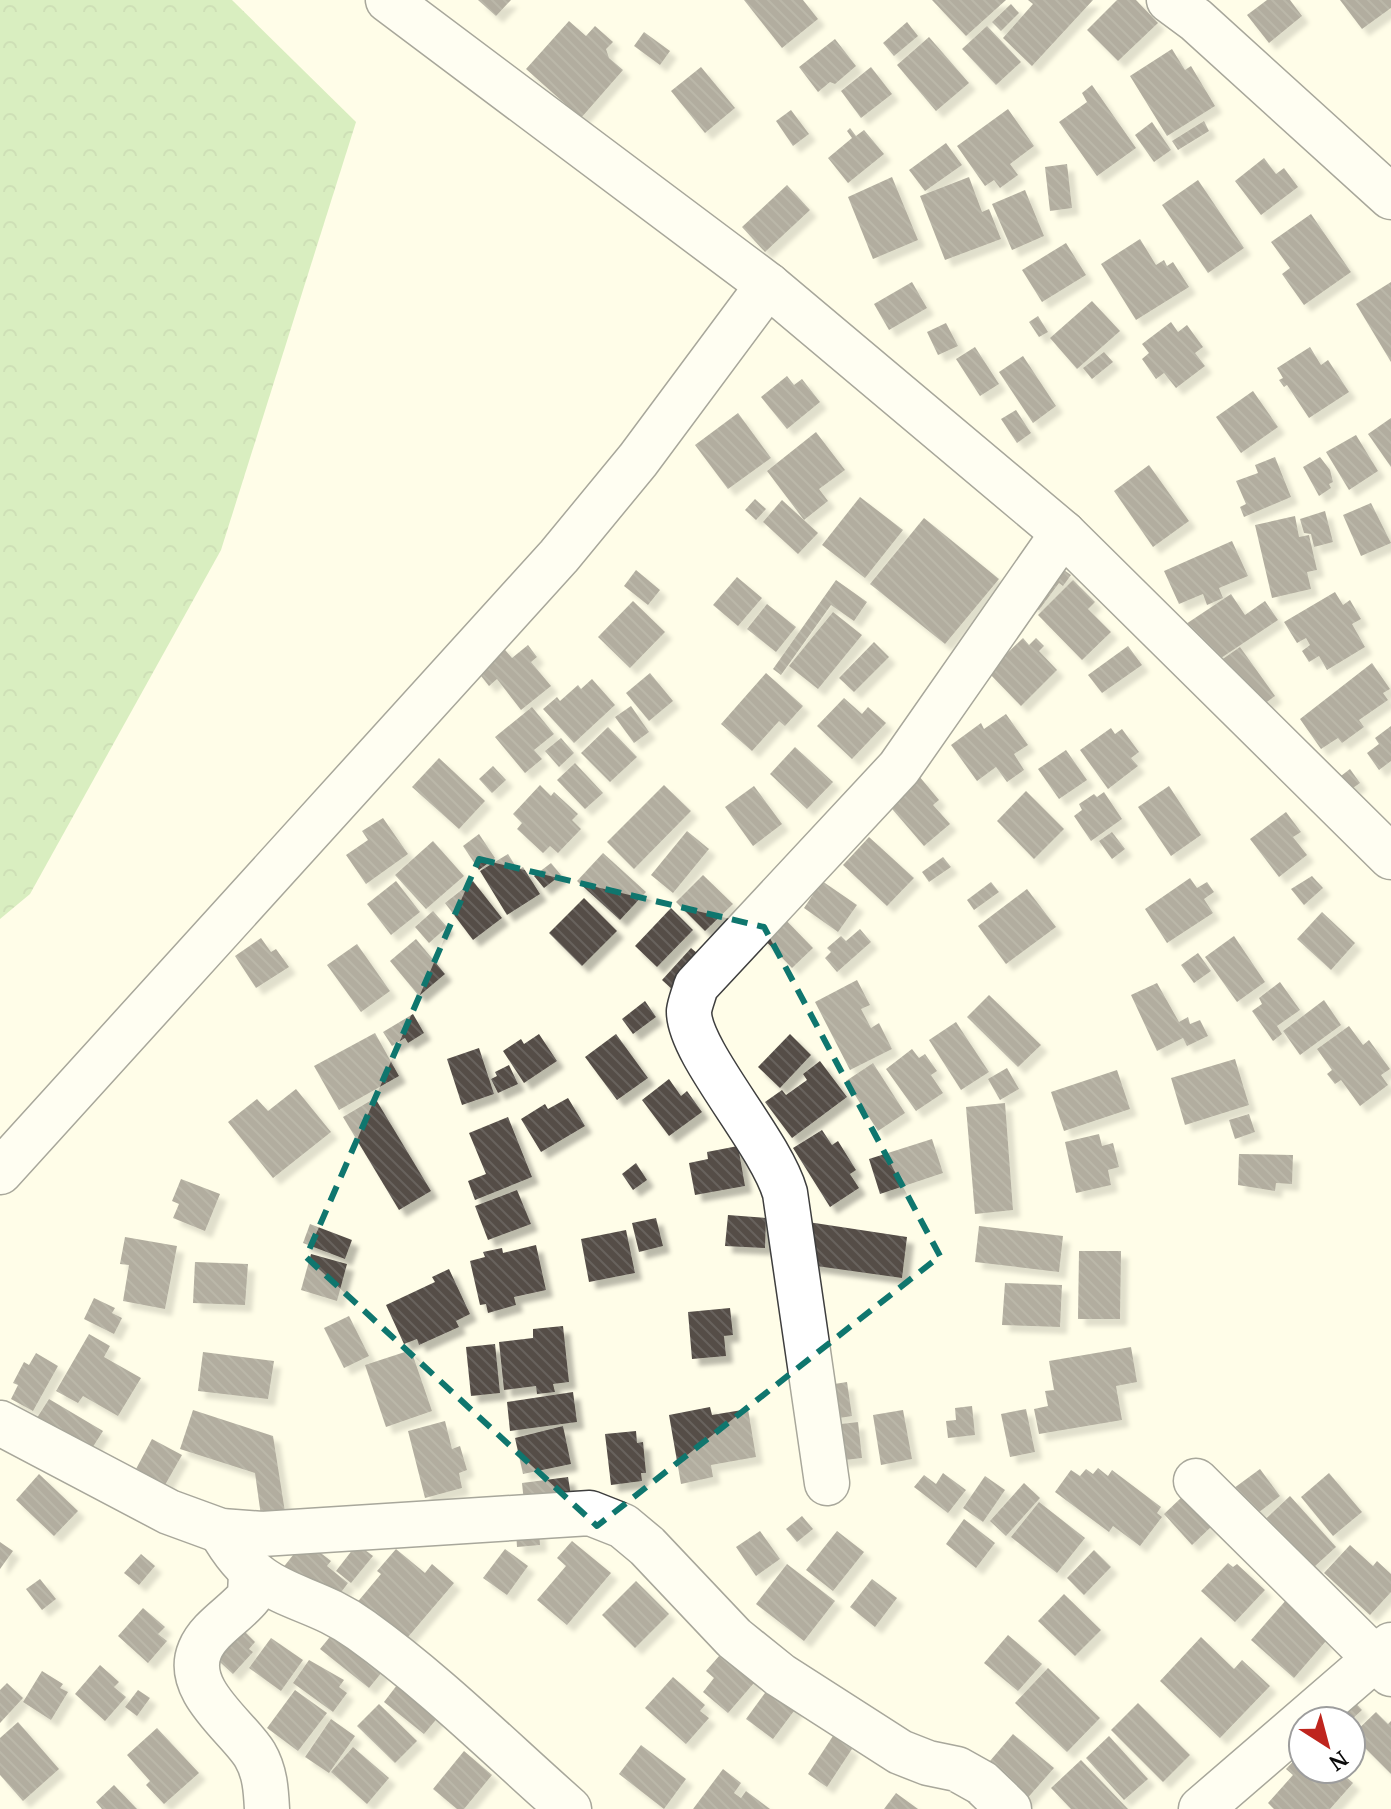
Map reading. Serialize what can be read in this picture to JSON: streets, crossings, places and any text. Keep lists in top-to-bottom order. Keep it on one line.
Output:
{"north":"bottom right"}
